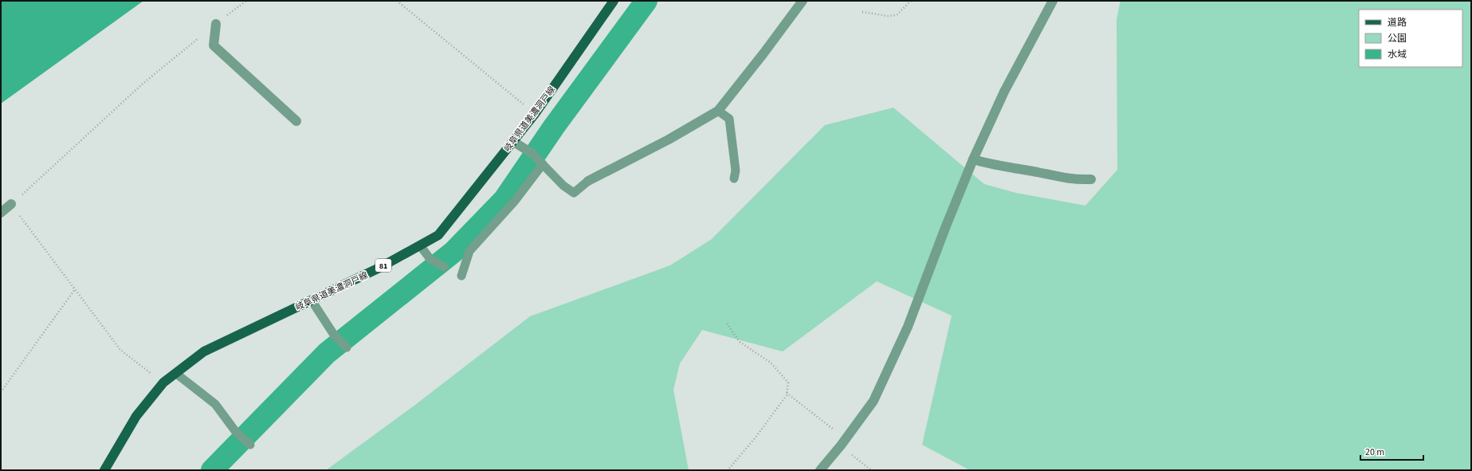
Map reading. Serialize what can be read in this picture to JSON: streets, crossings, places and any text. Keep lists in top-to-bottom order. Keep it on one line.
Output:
{"streets":{"main road":["岐阜県道美濃洞戸線","81"]},"legend":["道路","公園","水域"],"scale_bar":"20 m"}
